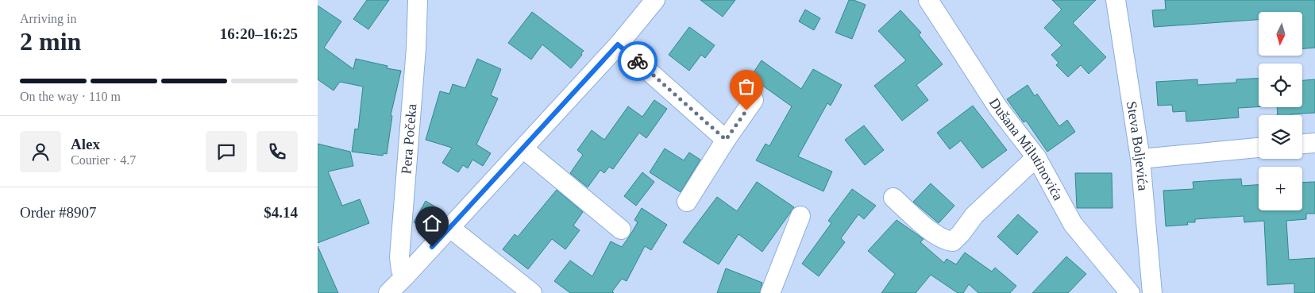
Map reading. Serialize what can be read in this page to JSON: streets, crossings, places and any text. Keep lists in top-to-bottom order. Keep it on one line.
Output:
{"streets":{"street":["Pera Počeka","Steva Boljevića","Dušana Milutinovića"]},"north":"bottom","page":{"heading":["2 min","Arriving in","16:20–16:25"],"panel":["Alex","Courier · 4.7","Order #8907","$4.14"],"map_buttons":"+","bar":"On the way · 110 m"}}
